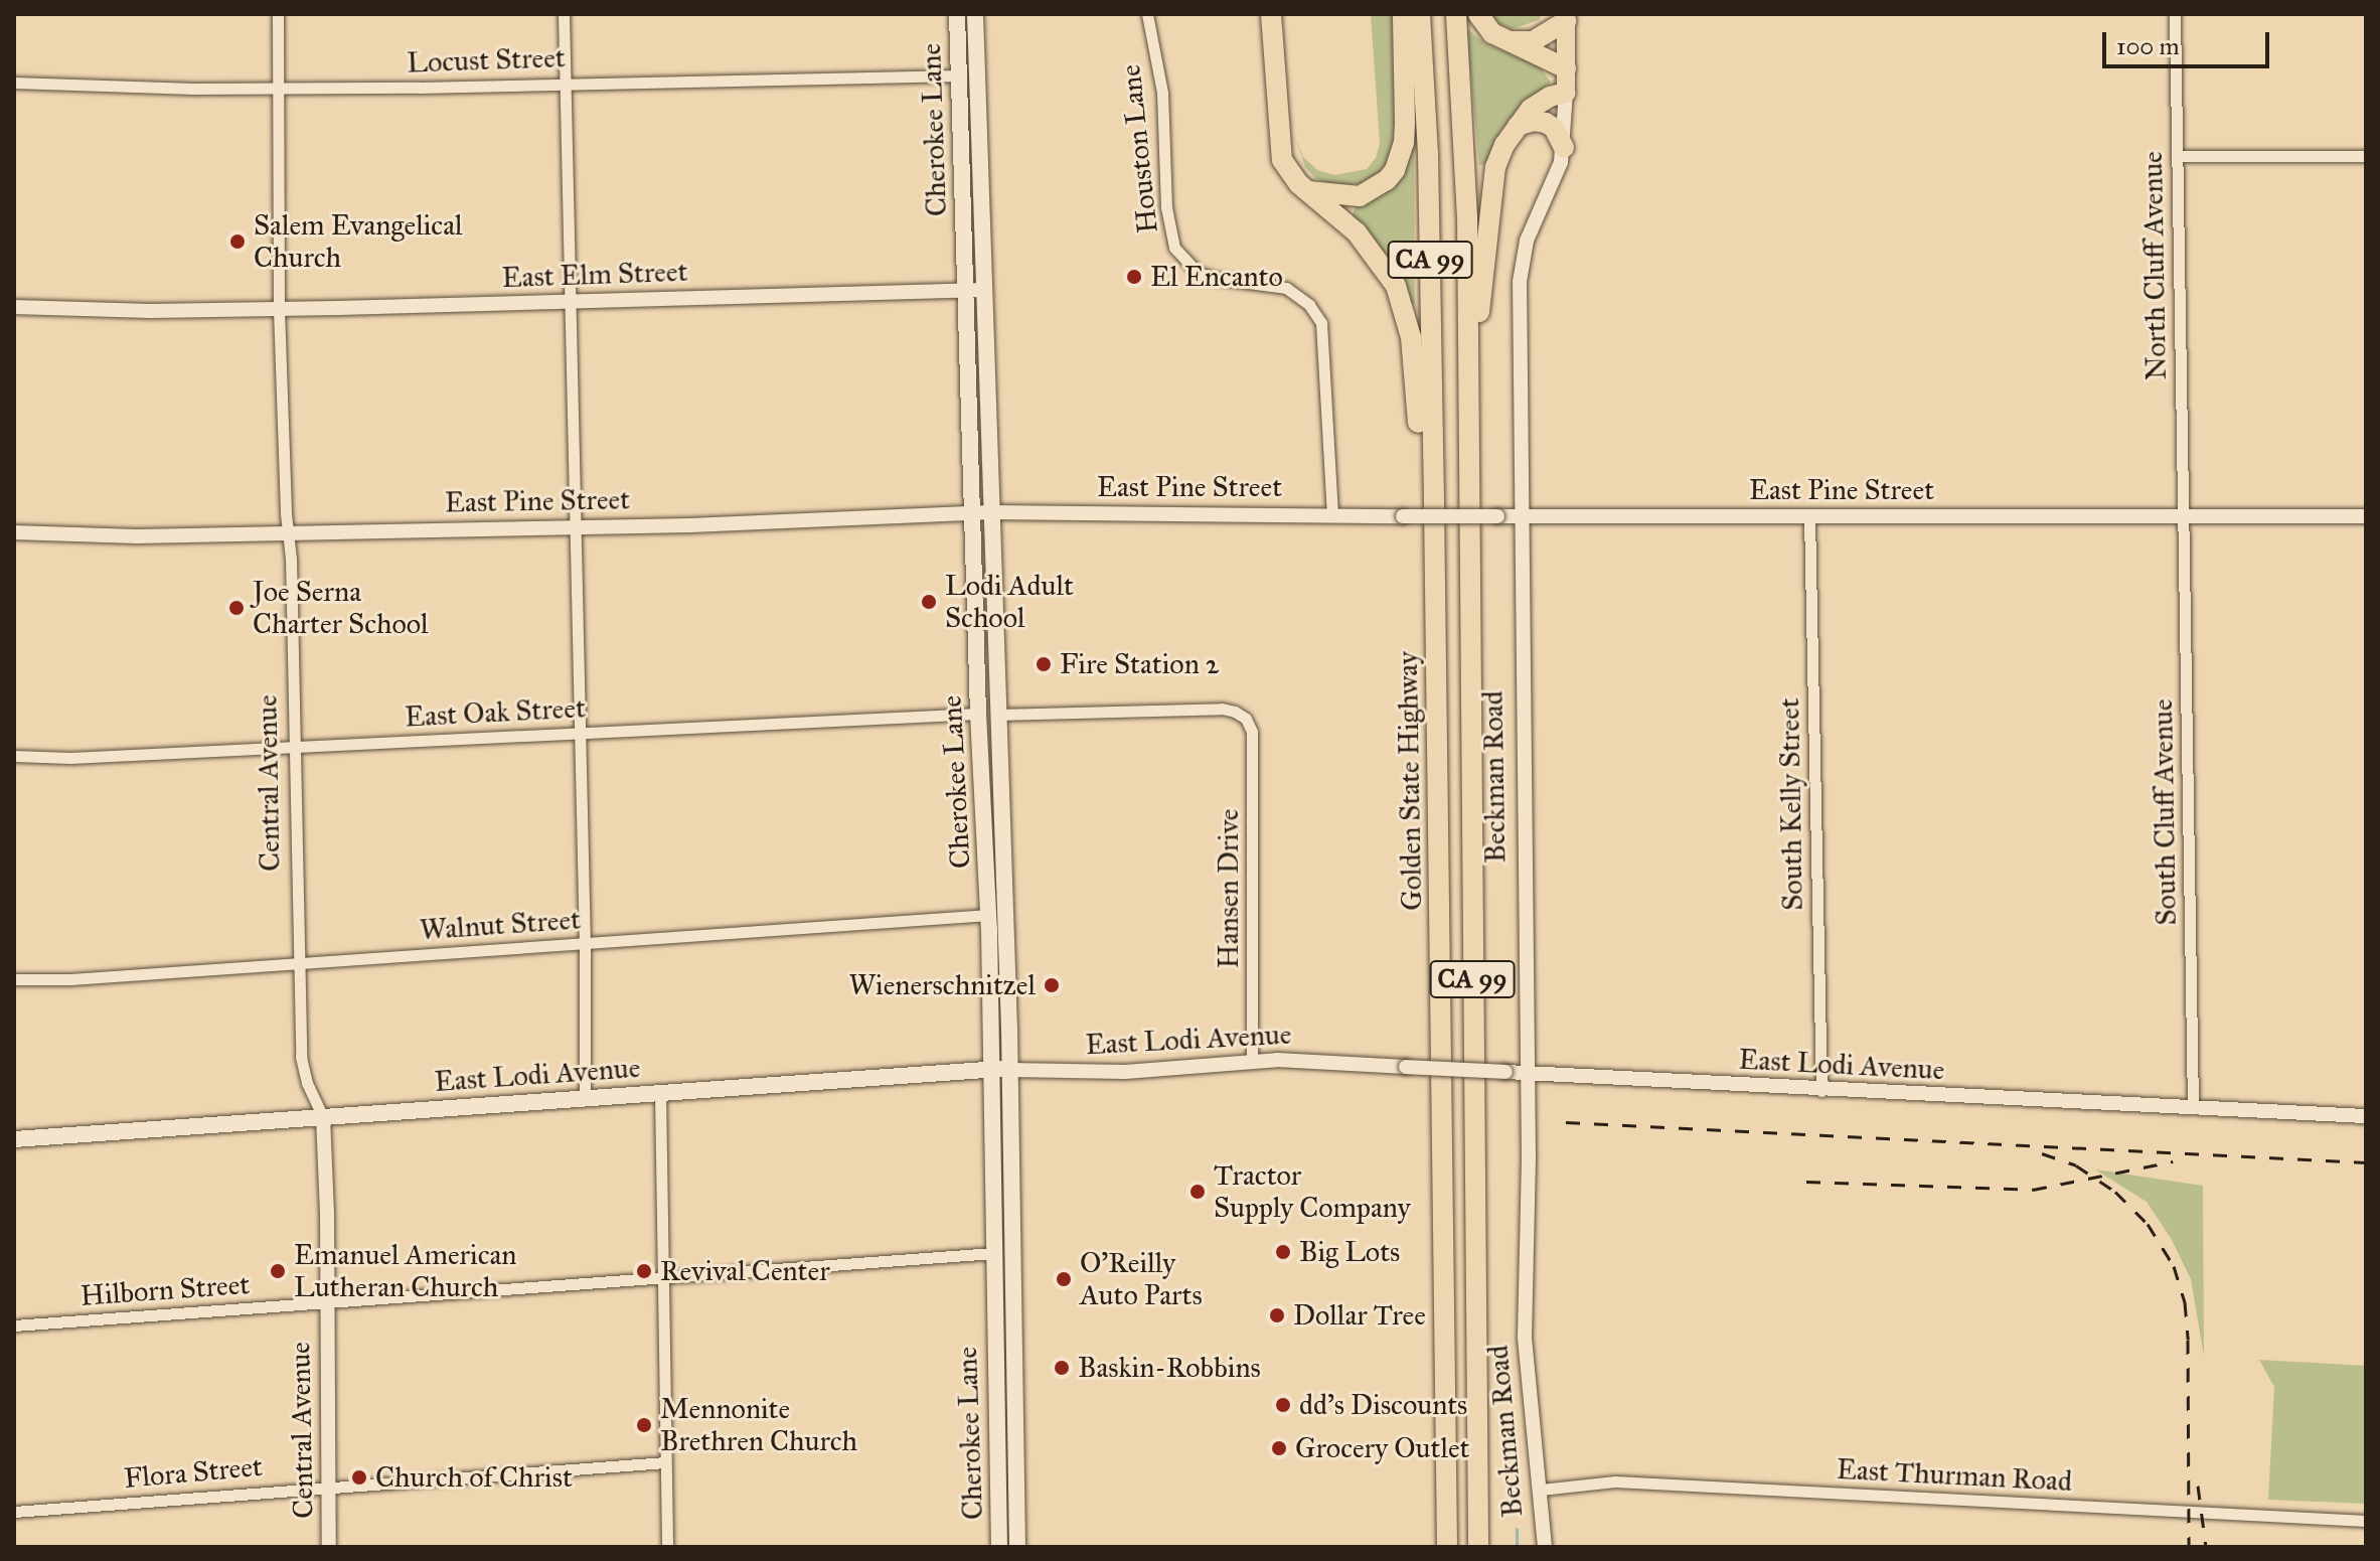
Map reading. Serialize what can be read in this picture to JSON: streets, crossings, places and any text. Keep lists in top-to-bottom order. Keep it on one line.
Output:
{"streets":{"highway":["CA 99","Golden State Highway"],"main road":["Cherokee Lane","Beckman Road","East Lodi Avenue"],"street":["Locust Street","Houston Lane","North Cluff Avenue","East Elm Street","East Pine Street","East Oak Street","Central Avenue","South Kelly Street","South Cluff Avenue","Hansen Drive","Walnut Street","Hilborn Street","Flora Street","East Thurman Road"]},"crossings":[["Locust Street","Cherokee Lane"],["Locust Street","Central Avenue"],["Cherokee Lane","East Elm Street"],["Cherokee Lane","East Pine Street"],["Cherokee Lane","East Oak Street"],["Cherokee Lane","Hansen Drive"],["Cherokee Lane","Walnut Street"],["Cherokee Lane","East Lodi Avenue"],["Cherokee Lane","Hilborn Street"],["Houston Lane","East Pine Street"],["North Cluff Avenue","East Pine Street"],["North Cluff Avenue","South Cluff Avenue"],["East Elm Street","Central Avenue"],["East Pine Street","Beckman Road"],["East Pine Street","Central Avenue"],["East Pine Street","South Kelly Street"],["East Pine Street","South Cluff Avenue"],["East Oak Street","Central Avenue"],["Beckman Road","East Lodi Avenue"],["Beckman Road","East Thurman Road"],["Central Avenue","Walnut Street"],["Central Avenue","East Lodi Avenue"],["Central Avenue","Hilborn Street"],["Central Avenue","Flora Street"],["South Kelly Street","East Lodi Avenue"],["South Cluff Avenue","East Lodi Avenue"],["Hansen Drive","East Lodi Avenue"]],"places":["Salem Evangelical Church","El Encanto","Lodi Adult School","Joe Serna Charter School","Fire Station 2","Wienerschnitzel","Tractor Supply Company","Big Lots","Emanuel American Lutheran Church","Revival Center","O'Reilly Auto Parts","Dollar Tree","Baskin-Robbins","dd's Discounts","Mennonite Brethren Church","Grocery Outlet","Church of Christ"],"scale_bar":"100 m"}
